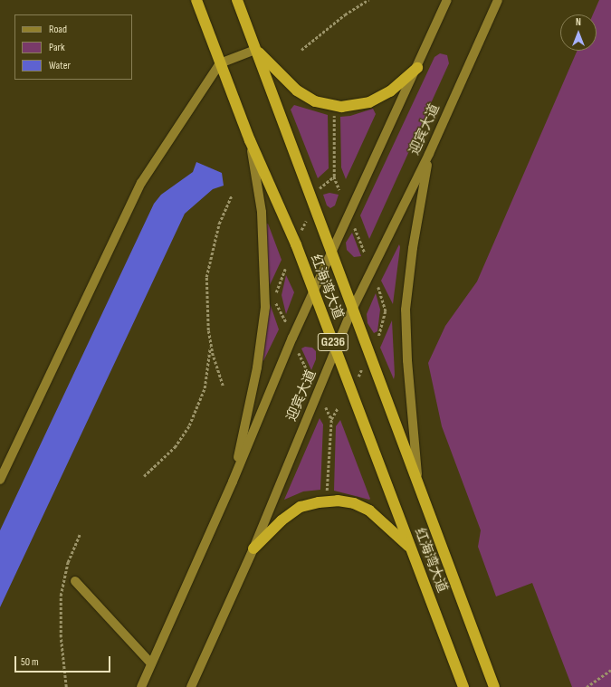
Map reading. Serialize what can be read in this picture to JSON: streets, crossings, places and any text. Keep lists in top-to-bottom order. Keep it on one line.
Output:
{"streets":{"highway":["红海湾大道","G236"],"main road":["迎宾大道"]},"crossings":[["迎宾大道","红海湾大道"]],"legend":["Road","Park","Water"],"scale_bar":"50 m","north":"top"}
